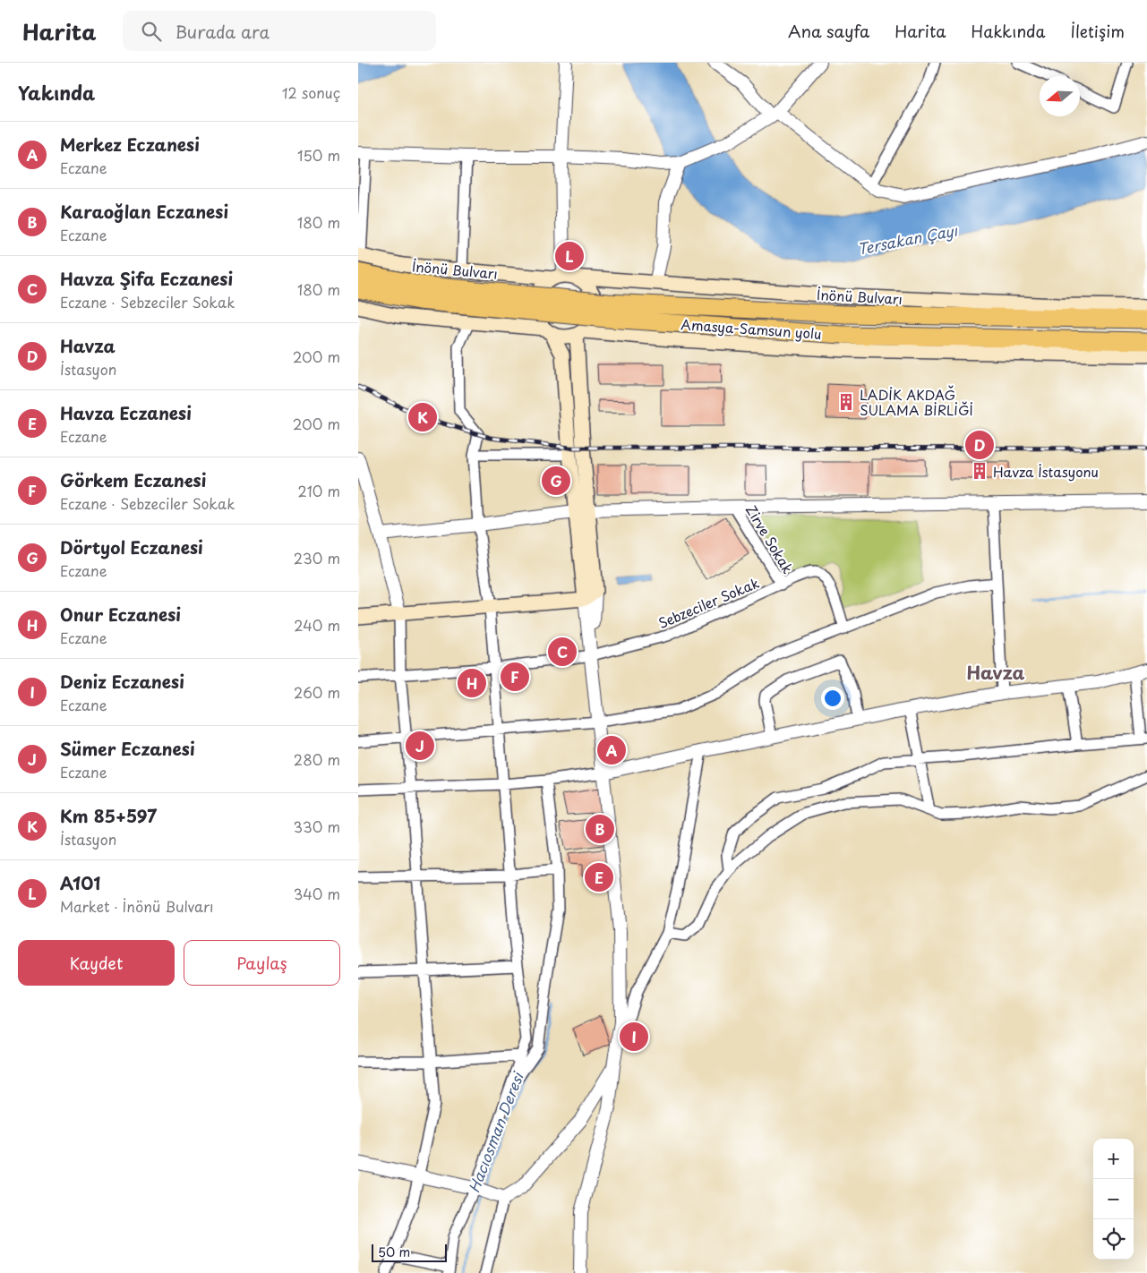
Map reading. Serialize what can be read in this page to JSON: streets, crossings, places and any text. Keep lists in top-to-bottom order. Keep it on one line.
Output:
{"streets":{"highway":["Amasya-Samsun yolu"],"main road":["İnönü Bulvarı"],"street":["Zirve Sokak","Sebzeciler Sokak"]},"crossings":[["İnönü Bulvarı","Amasya-Samsun yolu"],["Zirve Sokak","Sebzeciler Sokak"]],"districts":["Havza"],"water":["Tersakan Çayı","Hacıosman Deresi"],"places":{"building":["LADİK AKDAĞ SULAMA BİRLİĞİ","Havza İstasyonu"]},"scale_bar":"50 m","north":"left","page":{"header":"Harita","search":"Burada ara","nav":["Ana sayfa","Harita","Hakkında","İletişim"],"heading":["Yakında","12 sonuç"],"list":[{"mark":"A","name":"Merkez Eczanesi","note":"Eczane","value":"150 m"},{"mark":"B","name":"Karaoğlan Eczanesi","note":"Eczane","value":"180 m"},{"mark":"C","name":"Havza Şifa Eczanesi","note":"Eczane · Sebzeciler Sokak","value":"180 m"},{"mark":"D","name":"Havza","note":"İstasyon","value":"200 m"},{"mark":"E","name":"Havza Eczanesi","note":"Eczane","value":"200 m"},{"mark":"F","name":"Görkem Eczanesi","note":"Eczane · Sebzeciler Sokak","value":"210 m"},{"mark":"G","name":"Dörtyol Eczanesi","note":"Eczane","value":"230 m"},{"mark":"H","name":"Onur Eczanesi","note":"Eczane","value":"240 m"},{"mark":"I","name":"Deniz Eczanesi","note":"Eczane","value":"260 m"},{"mark":"J","name":"Sümer Eczanesi","note":"Eczane","value":"280 m"},{"mark":"K","name":"Km 85+597","note":"İstasyon","value":"330 m"},{"mark":"L","name":"A101","note":"Market · İnönü Bulvarı","value":"340 m"}],"pins":["L","K","D","G","C","F","H","J","A","B","E","I"],"buttons":["Kaydet","Paylaş"],"map_buttons":["+","−"],"scale":"50 m"}}
